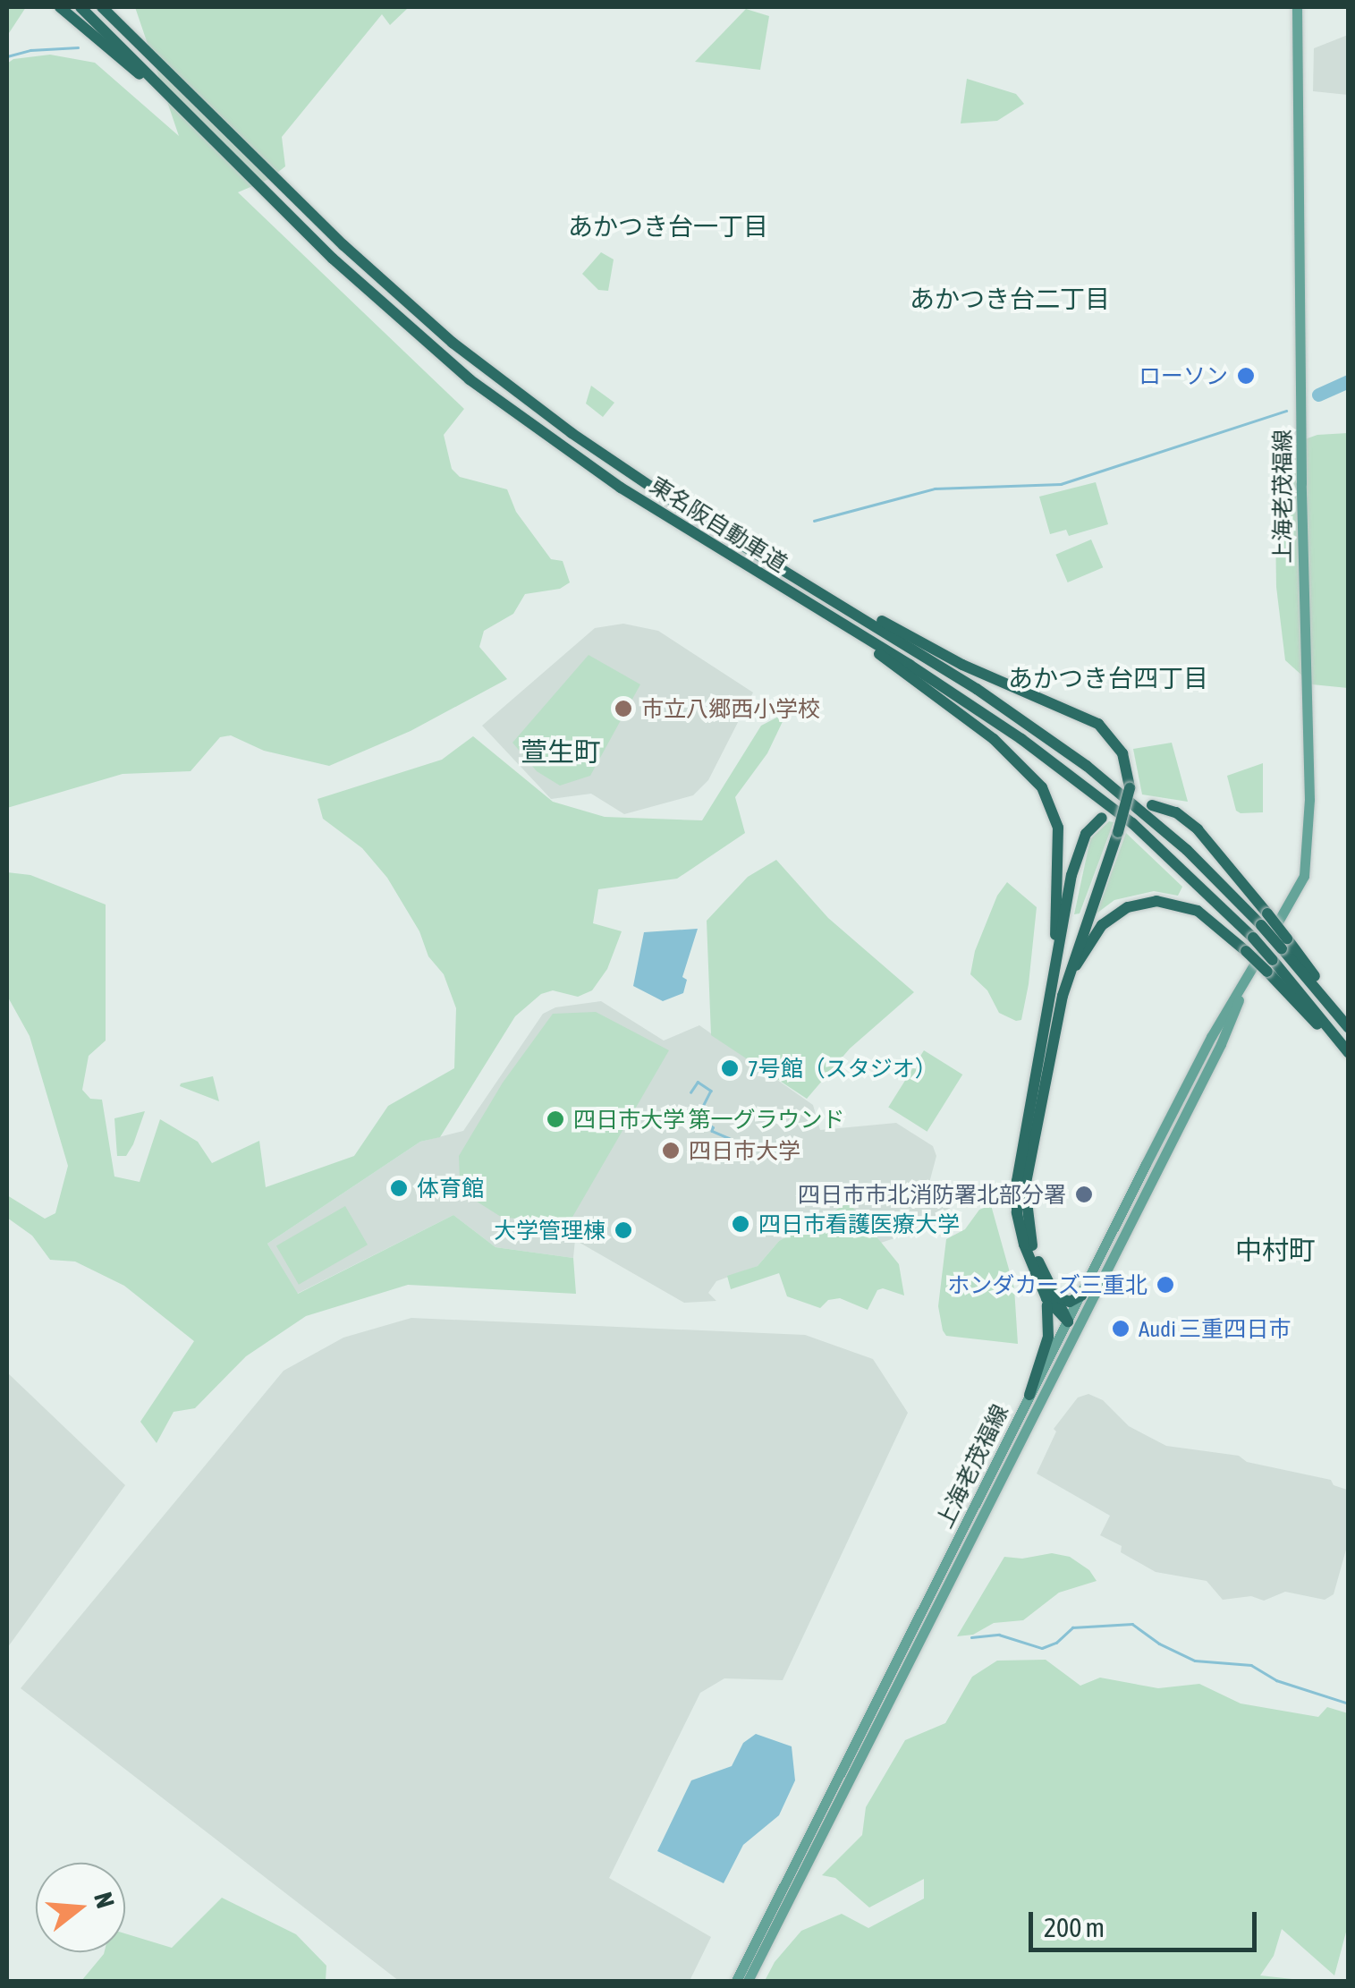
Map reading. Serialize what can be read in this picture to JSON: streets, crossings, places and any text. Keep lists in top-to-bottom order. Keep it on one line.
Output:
{"streets":{"highway":["東名阪自動車道"],"main road":["上海老茂福線"]},"districts":["あかつき台一丁目","あかつき台二丁目","あかつき台四丁目","萱生町","中村町"],"places":["ローソン","市立八郷西小学校","7号館（スタジオ）","四日市大学 第一グラウンド","四日市大学","体育館","四日市市北消防署北部分署","四日市看護医療大学","大学管理棟","ホンダカーズ三重北","Audi 三重四日市"],"scale_bar":"200 m","north":"right"}
